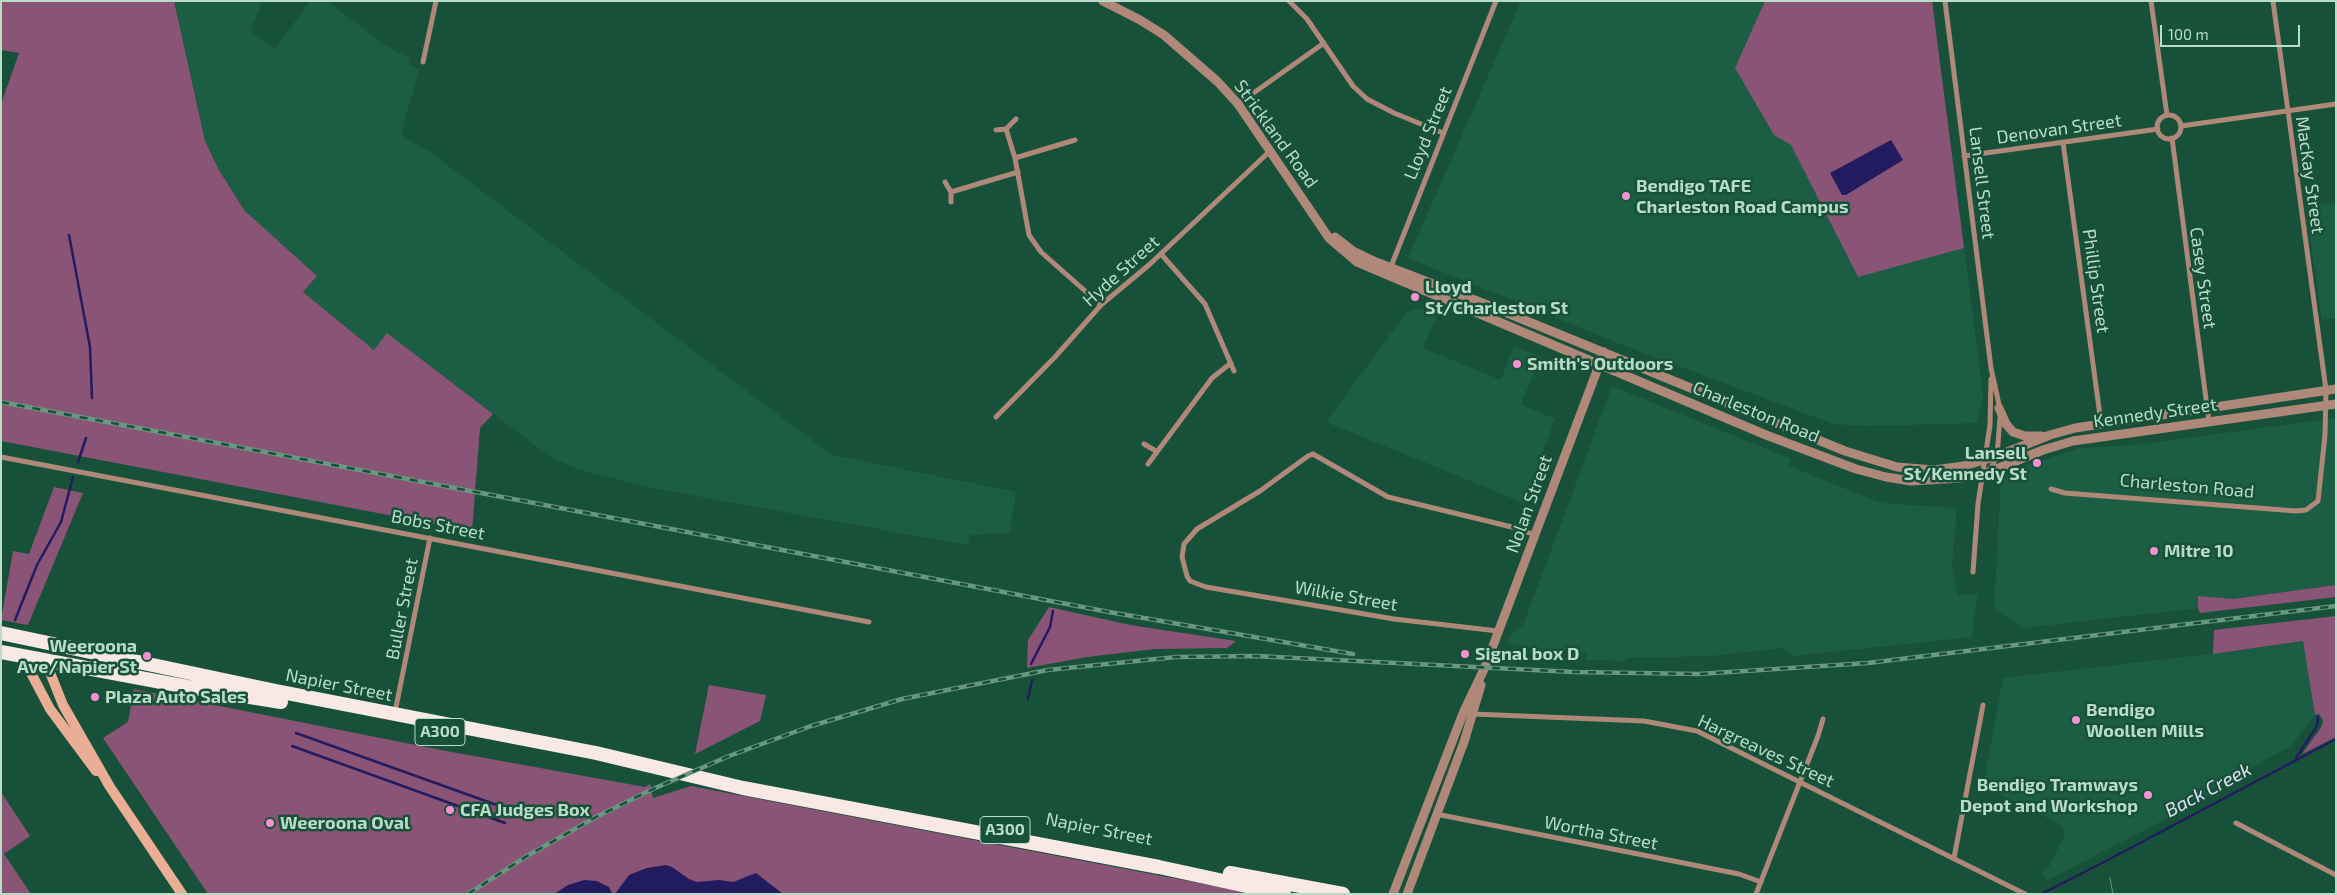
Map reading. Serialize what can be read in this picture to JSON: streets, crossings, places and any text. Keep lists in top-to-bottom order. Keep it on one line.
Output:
{"streets":{"highway":["Napier Street","A300"],"street":["Denovan Street","Lloyd Street","Strickland Road","MacKay Street","Lansell Street","Hyde Street","Casey Street","Phillip Street","Charleston Road","Kennedy Street","Nolan Street","Bobs Street","Wilkie Street","Buller Street","Hargreaves Street","Wortha Street"]},"crossings":[["Denovan Street","Lansell Street"],["Denovan Street","Casey Street"],["Denovan Street","Phillip Street"],["Lloyd Street","Strickland Road"],["Lloyd Street","Charleston Road"],["Strickland Road","Hyde Street"],["Strickland Road","Charleston Road"],["MacKay Street","Charleston Road"],["MacKay Street","Kennedy Street"],["Lansell Street","Charleston Road"],["Lansell Street","Kennedy Street"],["Casey Street","Kennedy Street"],["Phillip Street","Kennedy Street"],["Charleston Road","Kennedy Street"],["Charleston Road","Nolan Street"],["Nolan Street","Wilkie Street"],["Nolan Street","Hargreaves Street"],["Nolan Street","Wortha Street"],["Bobs Street","Buller Street"],["Buller Street","Napier Street"]],"water":["Back Creek"],"places":["Bendigo TAFE Charleston Road Campus","Lloyd St/Charleston St","Smith's Outdoors","Lansell St/Kennedy St","Mitre 10","Signal box D","Weeroona Ave/Napier St","Plaza Auto Sales","Bendigo Woollen Mills","Bendigo Tramways Depot and Workshop","CFA Judges Box","Weeroona Oval"],"scale_bar":"100 m"}
